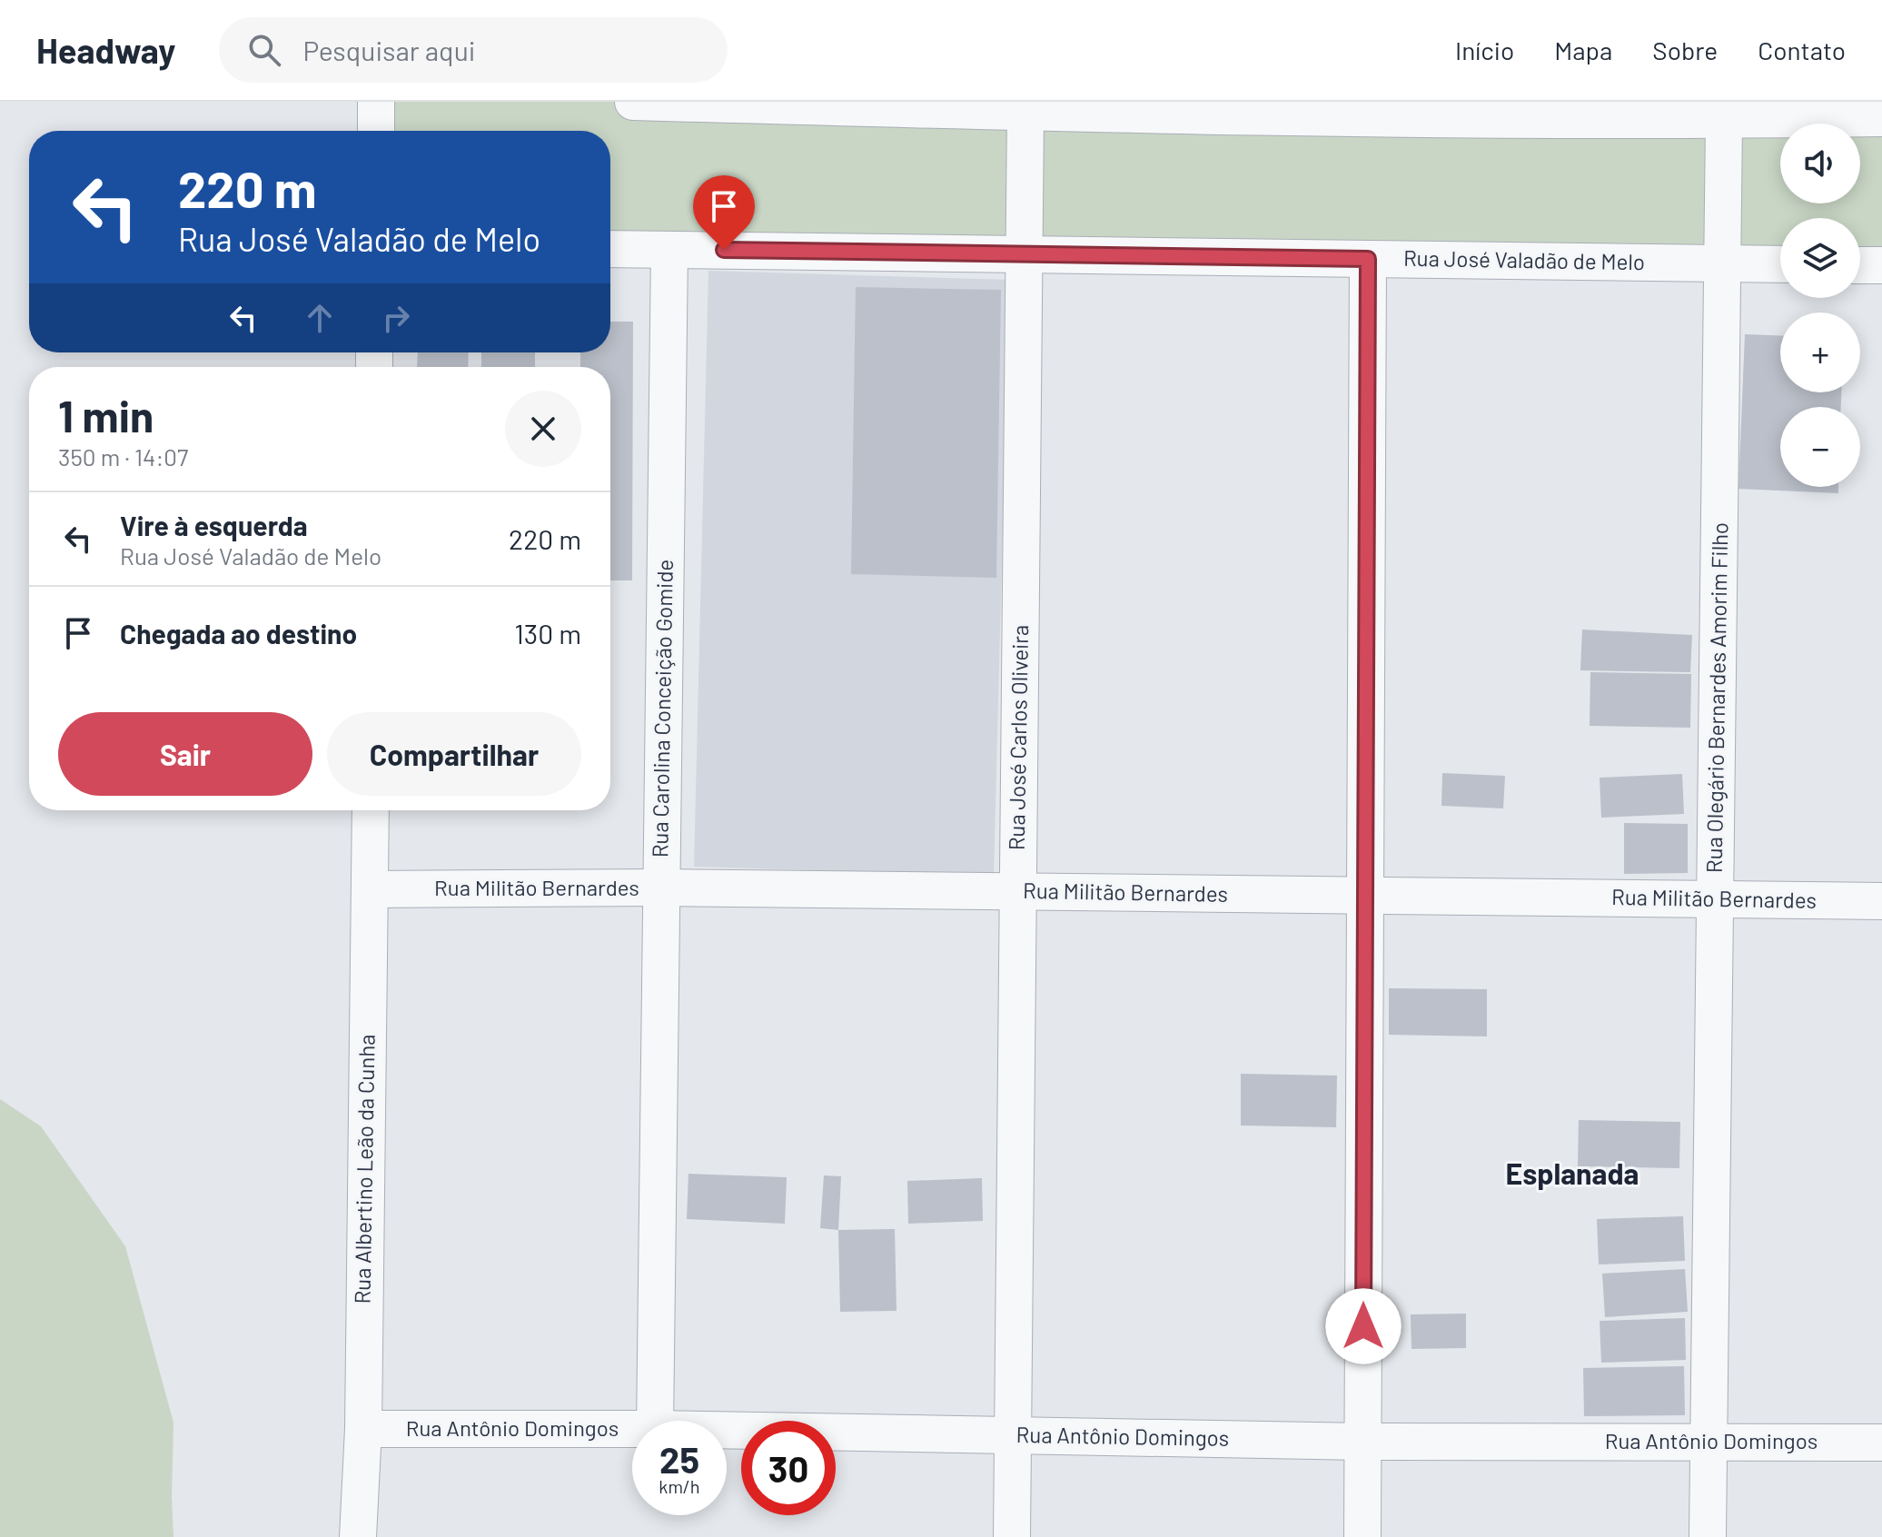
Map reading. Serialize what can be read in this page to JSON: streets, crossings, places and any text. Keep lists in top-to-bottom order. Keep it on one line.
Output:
{"streets":{"street":["Rua José Valadão de Melo","Rua Olegário Bernardes Amorim Filho","Rua Carolina Conceição Gomide","Rua José Carlos Oliveira","Rua Militão Bernardes","Rua Albertino Leão da Cunha","Rua Antônio Domingos"]},"crossings":[["Rua José Valadão de Melo","Rua Olegário Bernardes Amorim Filho"],["Rua José Valadão de Melo","Rua Carolina Conceição Gomide"],["Rua José Valadão de Melo","Rua José Carlos Oliveira"],["Rua Olegário Bernardes Amorim Filho","Rua Militão Bernardes"],["Rua Olegário Bernardes Amorim Filho","Rua Antônio Domingos"],["Rua Carolina Conceição Gomide","Rua Militão Bernardes"],["Rua José Carlos Oliveira","Rua Militão Bernardes"],["Rua José Carlos Oliveira","Rua Antônio Domingos"],["Rua Militão Bernardes","Rua Albertino Leão da Cunha"],["Rua Albertino Leão da Cunha","Rua Antônio Domingos"]],"districts":["Esplanada"],"page":{"header":"Headway","search":"Pesquisar aqui","nav":["Início","Mapa","Sobre","Contato"],"map_buttons":["+","−"],"turn":["220 m","Rua José Valadão de Melo"],"heading":["1 min","350 m · 14:07"],"list":[{"name":"Vire à esquerda","note":"Rua José Valadão de Melo","value":"220 m"},{"name":"Chegada ao destino","value":"130 m"}],"buttons":["Sair","Compartilhar"],"speed":"25 km/h","limit":"30"}}
